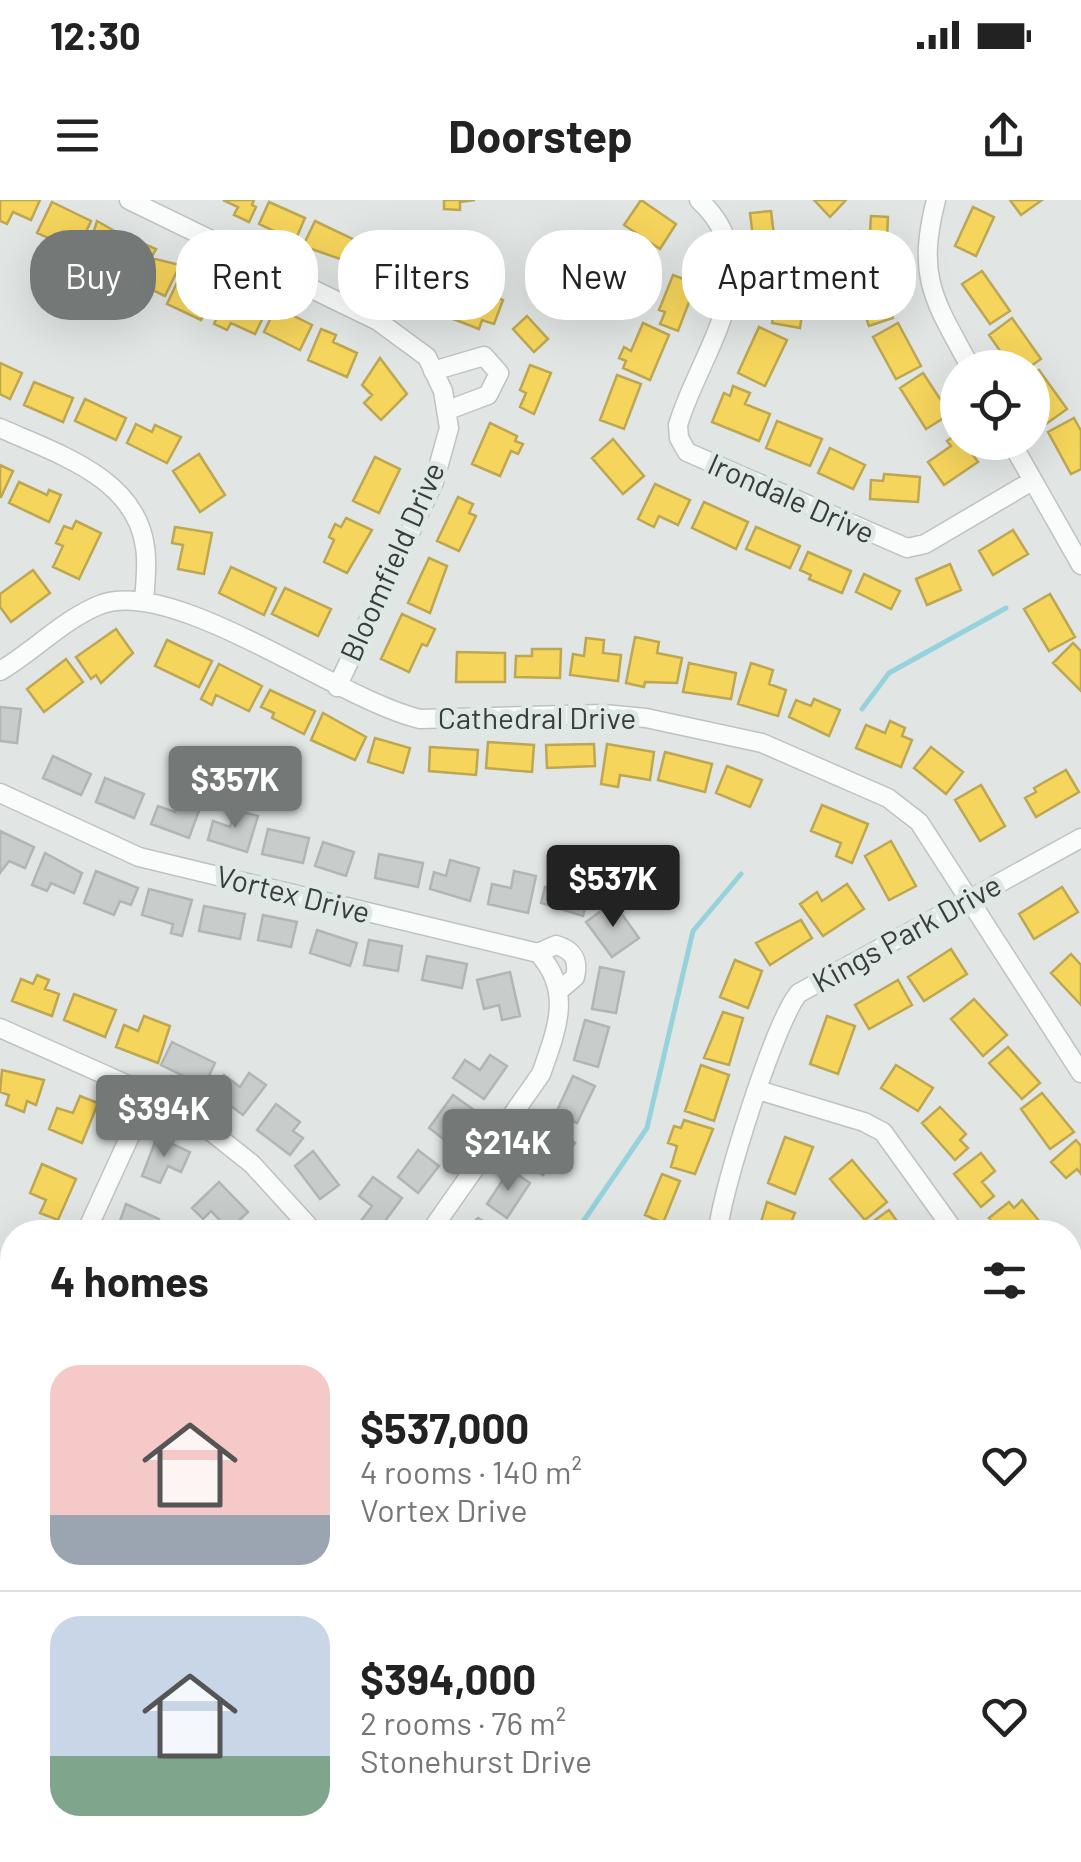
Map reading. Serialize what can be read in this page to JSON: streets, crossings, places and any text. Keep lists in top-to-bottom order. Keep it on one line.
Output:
{"streets":{"street":["Irondale Drive","Bloomfield Drive","Cathedral Drive","Vortex Drive","Kings Park Drive"]},"crossings":[["Bloomfield Drive","Cathedral Drive"],["Cathedral Drive","Kings Park Drive"]],"page":{"status":"12:30","header":"Doorstep","chip":["Buy","Rent","Filters","New","Apartment"],"price":["$357K","$537K","$394K","$214K"],"heading":"4 homes","list":[{"name":"$537,000","note":"4 rooms · 140 m² · Vortex Drive"},{"name":"$394,000","note":"2 rooms · 76 m² · Stonehurst Drive"}]}}
